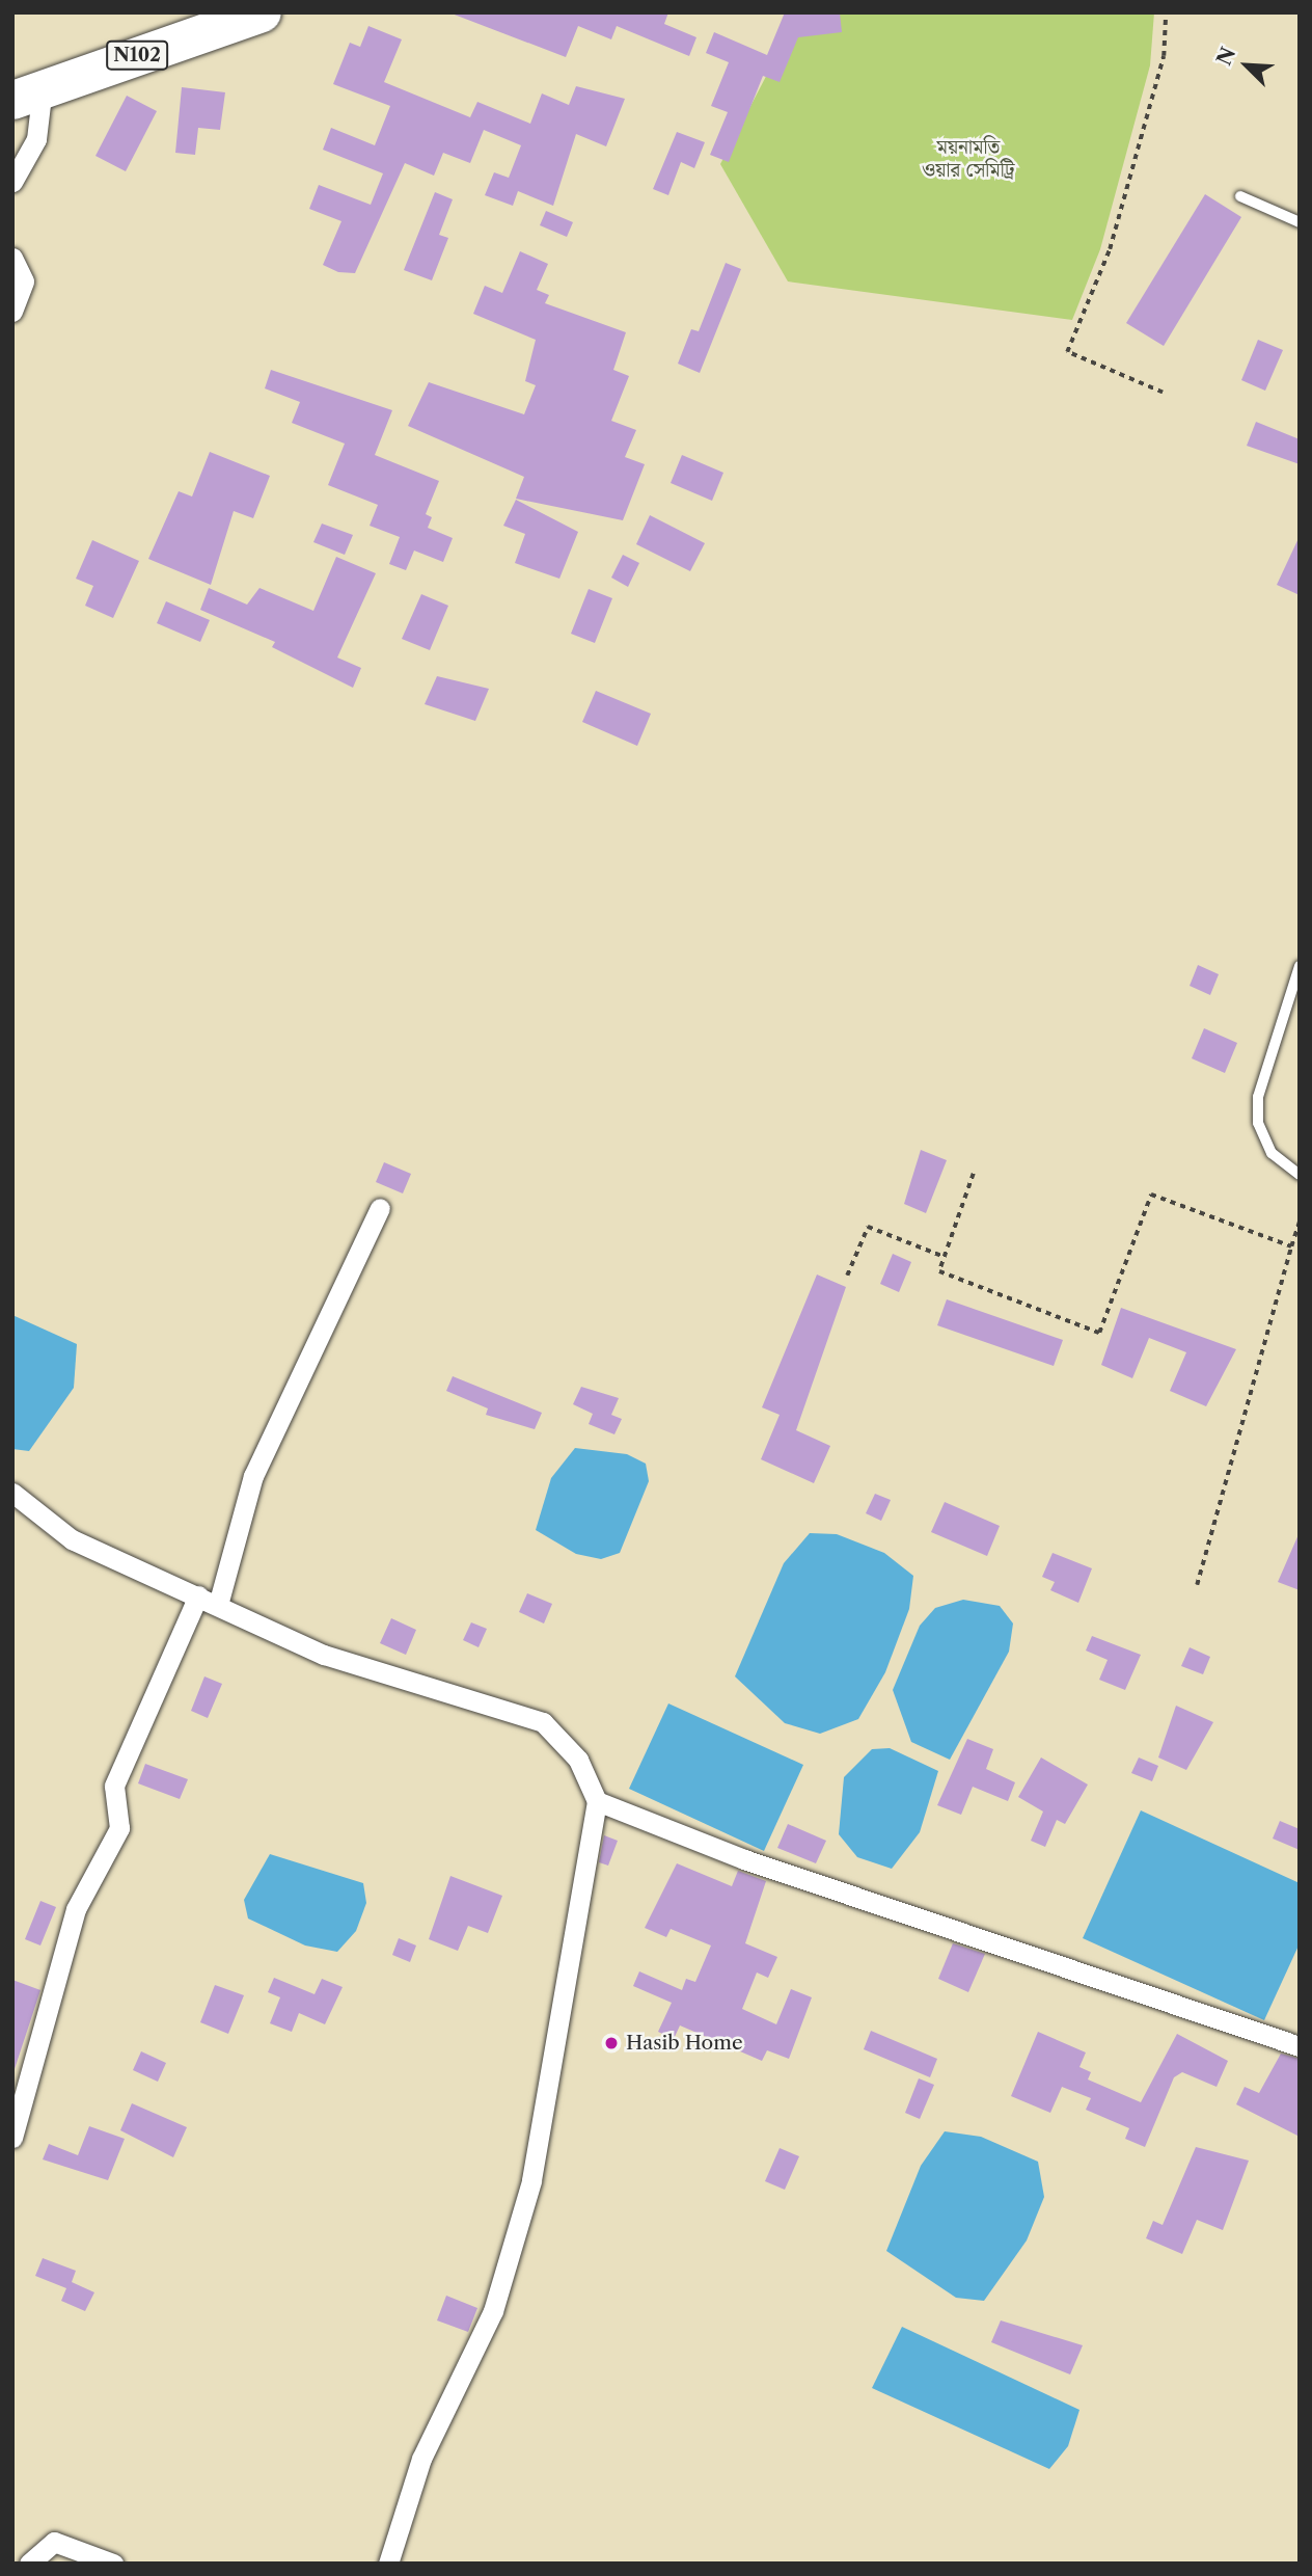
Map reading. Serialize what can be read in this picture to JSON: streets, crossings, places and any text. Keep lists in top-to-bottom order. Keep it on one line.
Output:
{"streets":{"highway":["N102"]},"parks":["ময়নামতি ওয়ার সেমিট্রি"],"places":["Hasib Home"],"north":"top left"}
